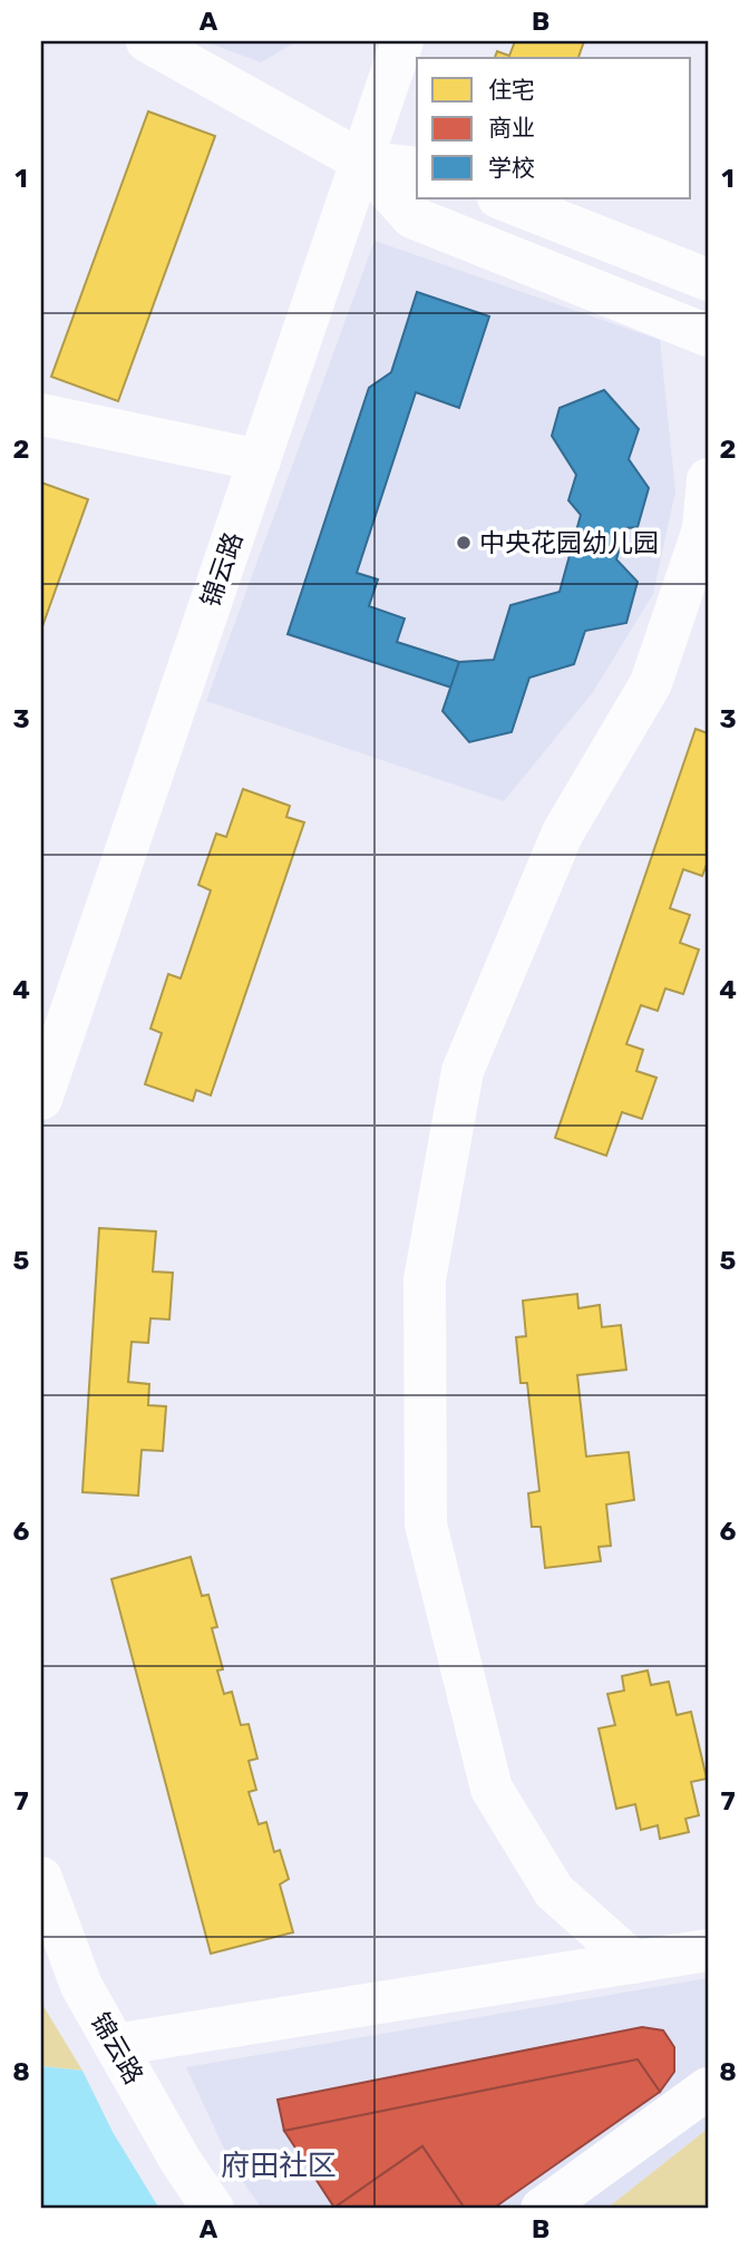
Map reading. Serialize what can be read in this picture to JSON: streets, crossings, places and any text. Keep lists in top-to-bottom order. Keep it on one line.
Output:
{"streets":{"street":["锦云路"]},"districts":["府田社区"],"places":["中央花园幼儿园"],"legend":["住宅","商业","学校"],"grid":{"columns":["A","B"],"rows":["1","2","3","4","5","6","7","8"]}}
